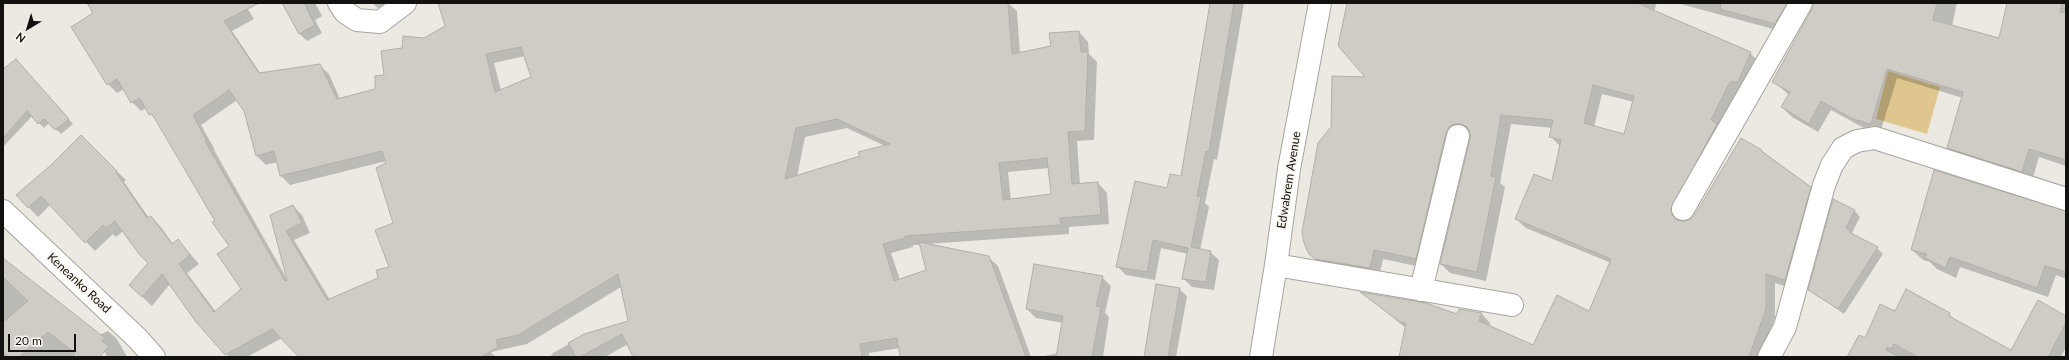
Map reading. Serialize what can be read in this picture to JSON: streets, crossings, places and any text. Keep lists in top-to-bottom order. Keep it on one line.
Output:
{"streets":{"street":["Edwabrem Avenue","Keneanko Road"]},"scale_bar":"20 m","north":"bottom left"}
